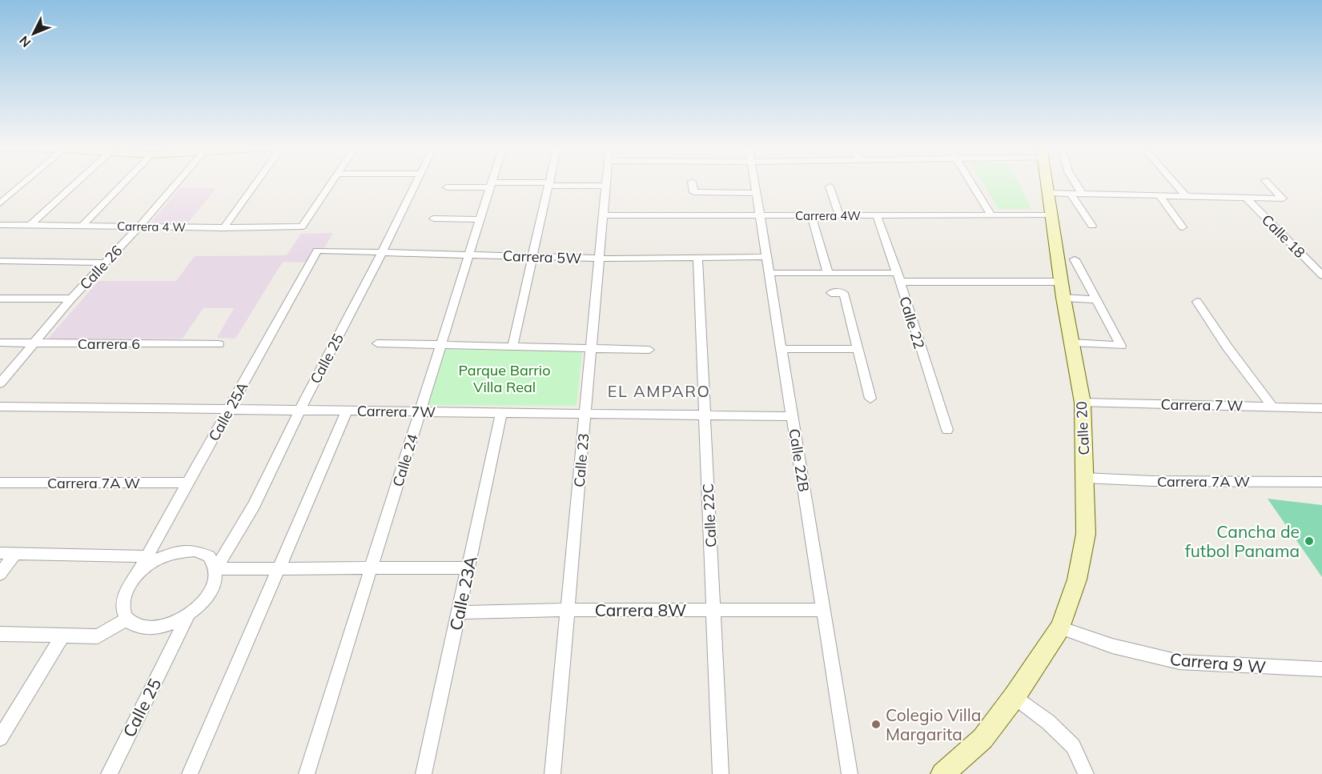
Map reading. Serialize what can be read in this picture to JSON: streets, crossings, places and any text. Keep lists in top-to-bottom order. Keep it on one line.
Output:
{"streets":{"main road":["Calle 20"],"street":["Carrera 4W","Carrera 4 W","Calle 18","Carrera 5W","Calle 26","Calle 22","Carrera 6","Calle 25","Carrera 7 W","Calle 25A","Carrera 7W","Calle 24","Calle 23","Calle 22B","Carrera 7A W","Calle 22C","Calle 23A","Carrera 8W","Carrera 9 W"]},"crossings":[["Carrera 4W","Calle 22"],["Carrera 4W","Calle 20"],["Carrera 4W","Calle 23"],["Carrera 4W","Calle 22B"],["Carrera 4 W","Calle 26"],["Carrera 5W","Calle 25"],["Carrera 5W","Calle 25A"],["Carrera 5W","Calle 24"],["Carrera 5W","Calle 23"],["Carrera 5W","Calle 22B"],["Carrera 5W","Calle 22C"],["Calle 26","Carrera 6"],["Calle 25","Calle 25A"],["Calle 25","Carrera 7W"],["Carrera 7 W","Calle 20"],["Calle 25A","Carrera 7W"],["Calle 25A","Carrera 7A W"],["Carrera 7W","Calle 24"],["Carrera 7W","Calle 23"],["Carrera 7W","Calle 22B"],["Carrera 7W","Calle 22C"],["Carrera 7W","Calle 23A"],["Calle 20","Carrera 7A W"],["Calle 20","Carrera 9 W"],["Calle 23","Carrera 8W"],["Calle 22B","Carrera 8W"],["Calle 22C","Carrera 8W"],["Calle 23A","Carrera 8W"]],"districts":["EL AMPARO"],"parks":["Parque Barrio Villa Real"],"places":["Cancha de futbol Panama","Colegio Villa Margarita"],"north":"bottom left"}
